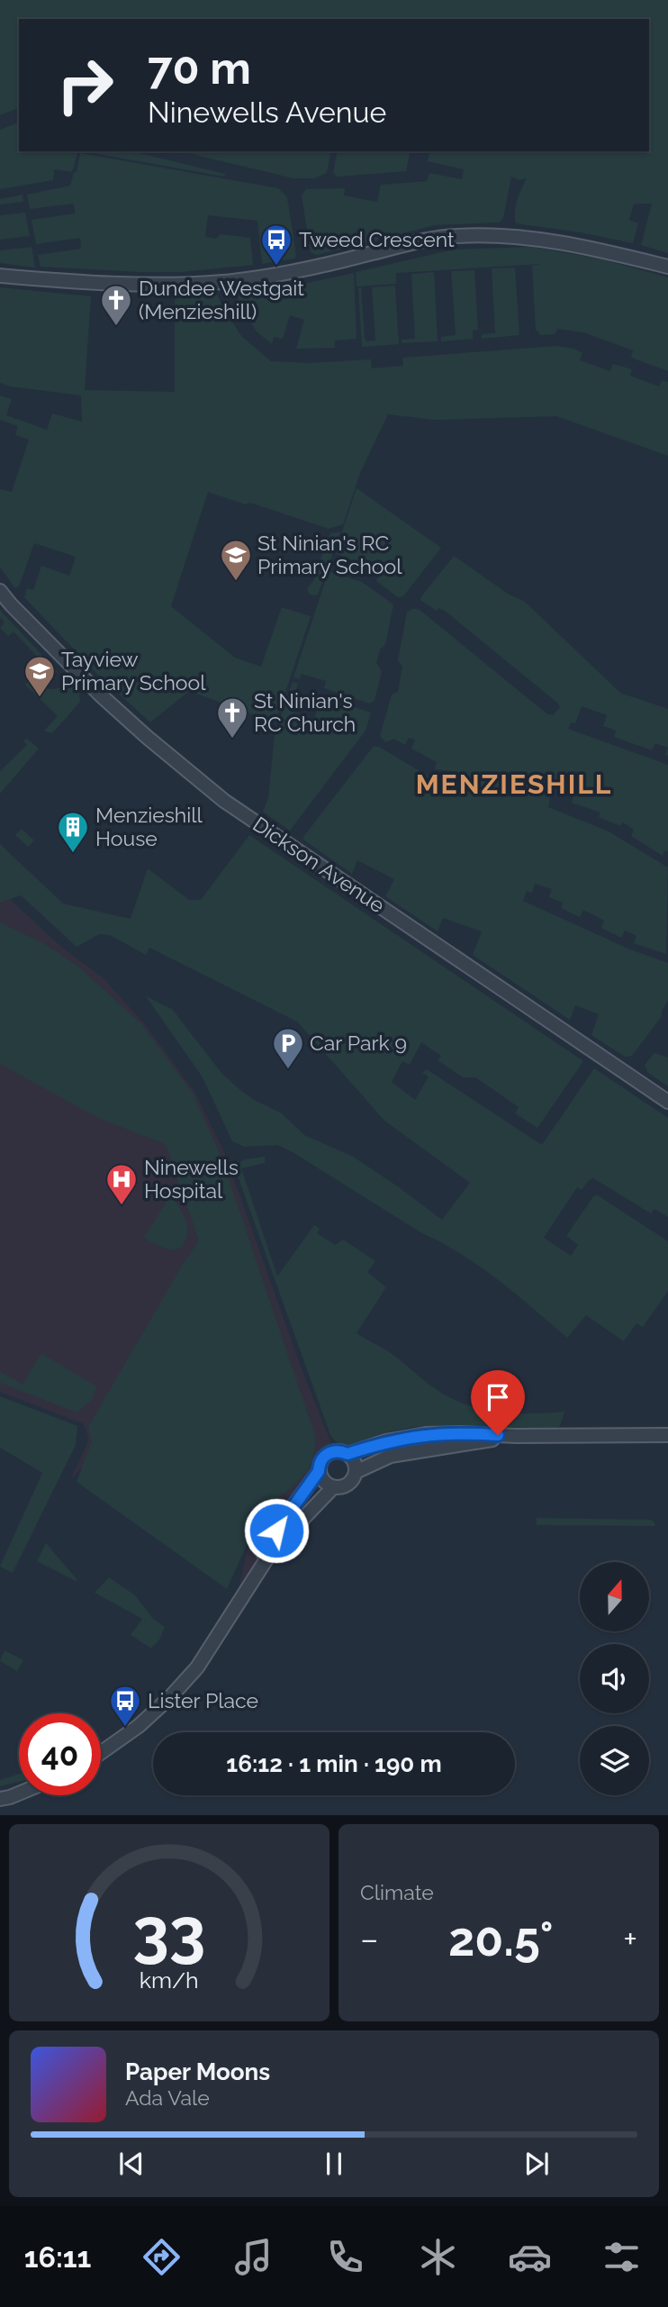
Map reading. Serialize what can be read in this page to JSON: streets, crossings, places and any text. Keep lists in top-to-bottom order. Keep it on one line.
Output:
{"streets":{"street":["Dickson Avenue"]},"districts":["MENZIESHILL"],"places":{"bus stop":["Tweed Crescent","Lister Place"],"church":["Dundee Westgait (Menzieshill)","St Ninian's RC Church"],"school or university":["St Ninian's RC Primary School","Tayview Primary School"],"building":["Menzieshill House"],"parking":["Car Park 9"],"hospital":["Ninewells Hospital"]},"north":"top","page":{"turn":["70 m","Ninewells Avenue"],"limit":"40","trip":"16:12 · 1 min · 190 m","tile":"Climate","heat":["−","20.5°","+"],"song":["Paper Moons","Ada Vale"],"tabs":"16:11","gauge":["33","km/h"]}}
